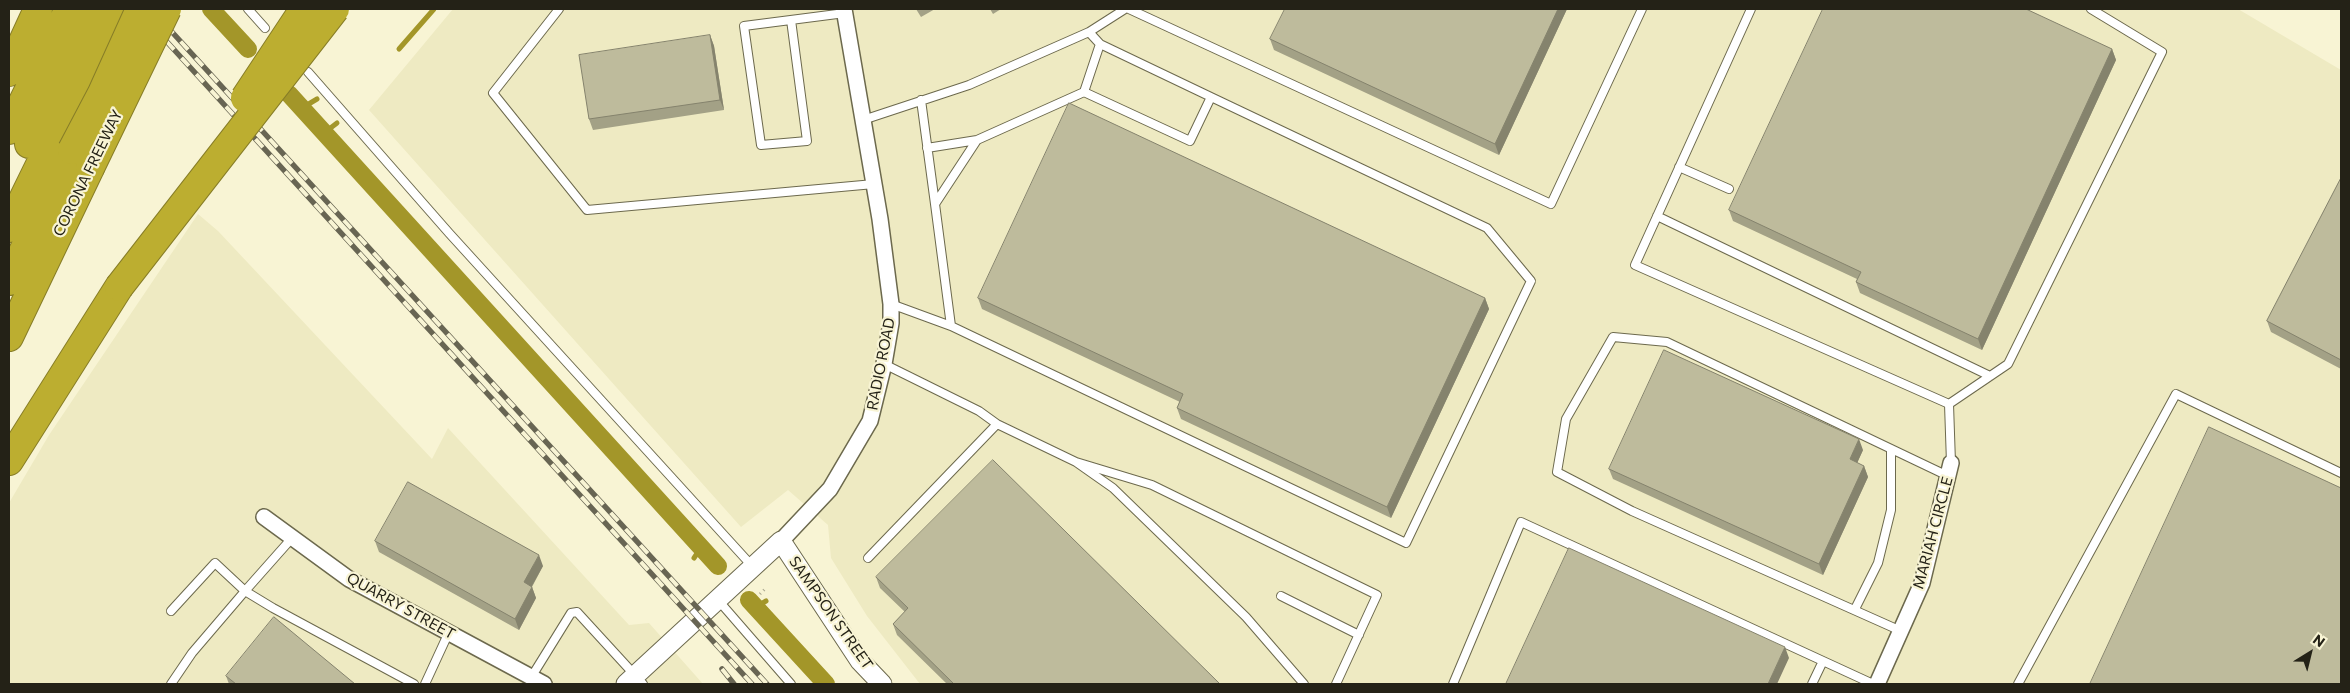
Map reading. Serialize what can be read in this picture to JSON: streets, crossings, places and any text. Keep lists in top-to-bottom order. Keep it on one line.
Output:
{"streets":{"highway":["CORONA FREEWAY"],"street":["RADIO ROAD","MARIAH CIRCLE","QUARRY STREET","SAMPSON STREET"]},"crossings":[["RADIO ROAD","SAMPSON STREET"]],"north":"top right"}
